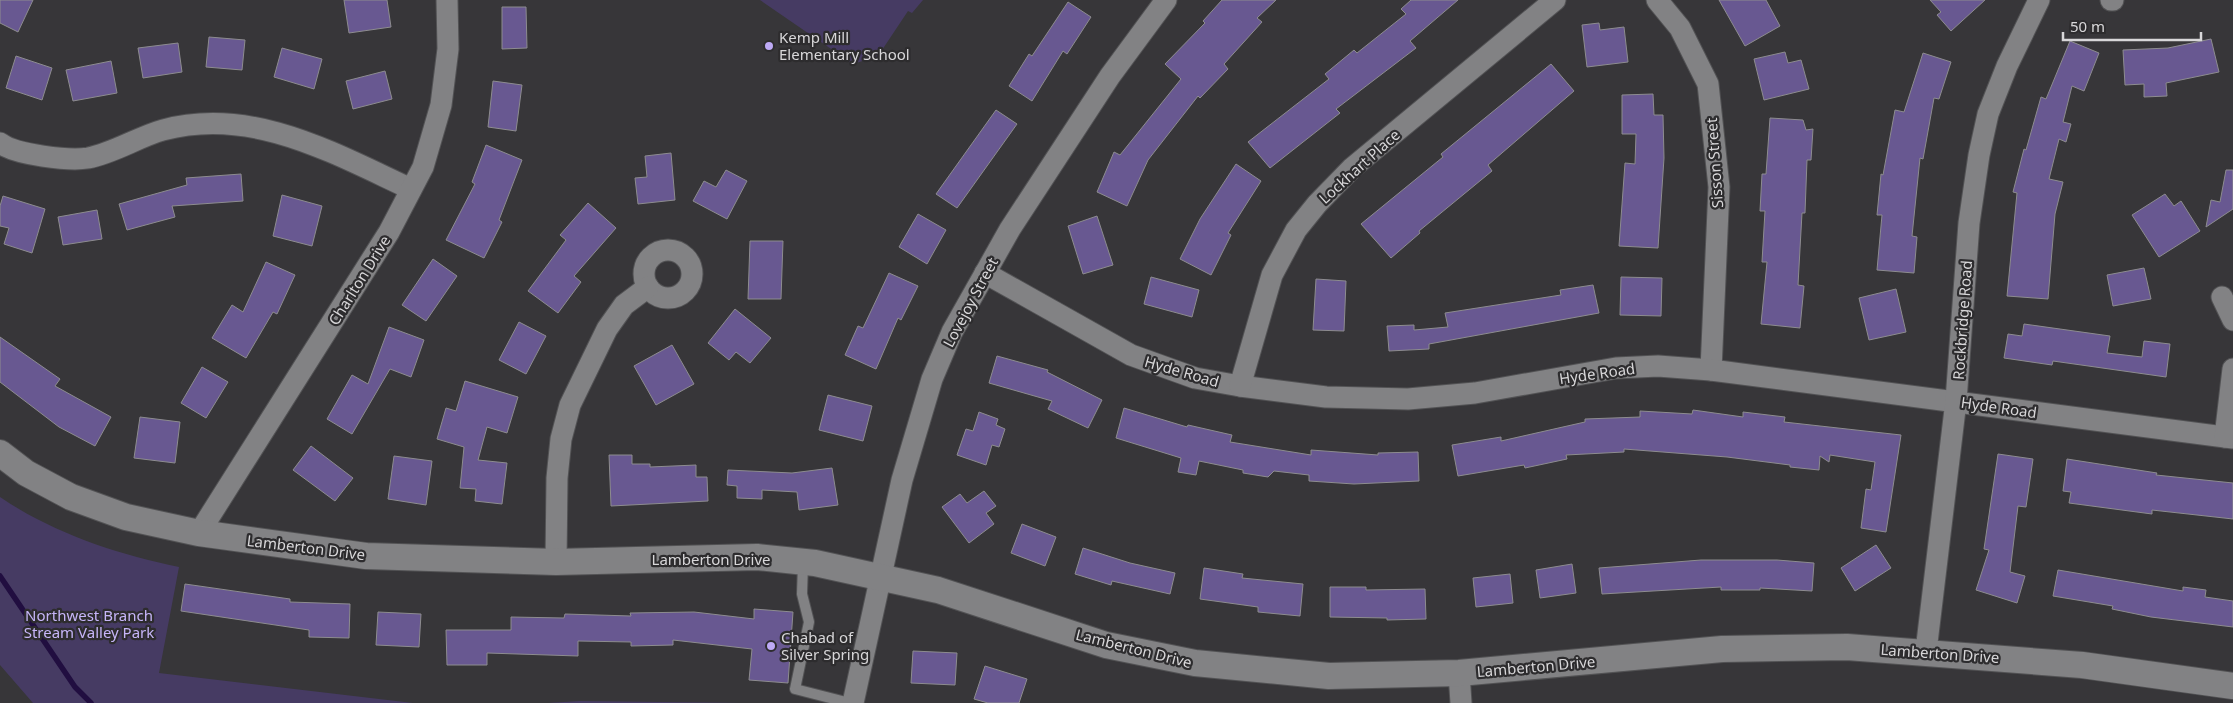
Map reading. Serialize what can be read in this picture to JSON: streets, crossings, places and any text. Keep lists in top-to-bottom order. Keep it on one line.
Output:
{"streets":{"street":["Sisson Street","Lockhart Place","Charlton Drive","Lovejoy Street","Rockbridge Road","Hyde Road","Lamberton Drive"]},"crossings":[["Sisson Street","Hyde Road"],["Lockhart Place","Hyde Road"],["Charlton Drive","Lamberton Drive"],["Lovejoy Street","Hyde Road"],["Lovejoy Street","Lamberton Drive"],["Rockbridge Road","Hyde Road"],["Rockbridge Road","Lamberton Drive"]],"parks":["Northwest Branch Stream Valley Park"],"places":["Kemp Mill Elementary School","Chabad of Silver Spring"],"scale_bar":"50 m"}
